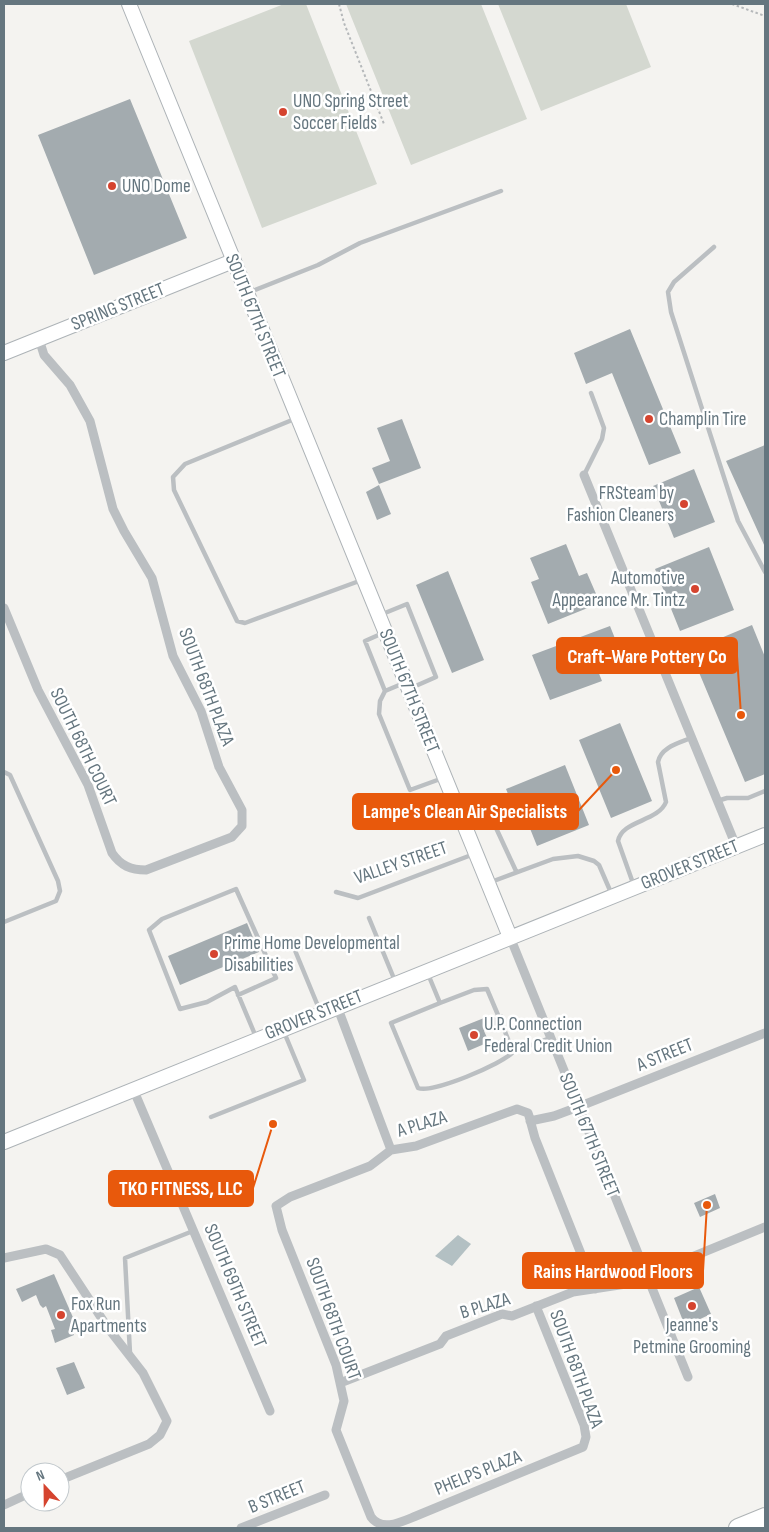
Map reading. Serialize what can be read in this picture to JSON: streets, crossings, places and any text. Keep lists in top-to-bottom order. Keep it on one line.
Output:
{"streets":{"street":["SPRING STREET","SOUTH 67TH STREET","SOUTH 68TH PLAZA","SOUTH 68TH COURT","GROVER STREET","A STREET","A PLAZA","SOUTH 69TH STREET","B PLAZA","PHELPS PLAZA","B STREET"],"lane":["VALLEY STREET"]},"crossings":[["SPRING STREET","SOUTH 67TH STREET"],["SPRING STREET","SOUTH 68TH PLAZA"],["SOUTH 67TH STREET","VALLEY STREET"],["SOUTH 67TH STREET","GROVER STREET"],["SOUTH 67TH STREET","A STREET"],["SOUTH 67TH STREET","B PLAZA"],["SOUTH 68TH PLAZA","SOUTH 68TH COURT"],["SOUTH 68TH PLAZA","B PLAZA"],["SOUTH 68TH PLAZA","PHELPS PLAZA"],["SOUTH 68TH COURT","A PLAZA"],["SOUTH 68TH COURT","B PLAZA"],["SOUTH 68TH COURT","PHELPS PLAZA"],["GROVER STREET","SOUTH 69TH STREET"]],"places":["UNO Spring Street Soccer Fields","UNO Dome","Champlin Tire","FRSteam by Fashion Cleaners","Automotive Appearance Mr. Tintz","Craft-Ware Pottery Co","Lampe's Clean Air Specialists","Prime Home Developmental Disabilities","U.P. Connection Federal Credit Union","TKO FITNESS, LLC","Rains Hardwood Floors","Jeanne's Petmine Grooming","Fox Run Apartments"],"north":"top"}
